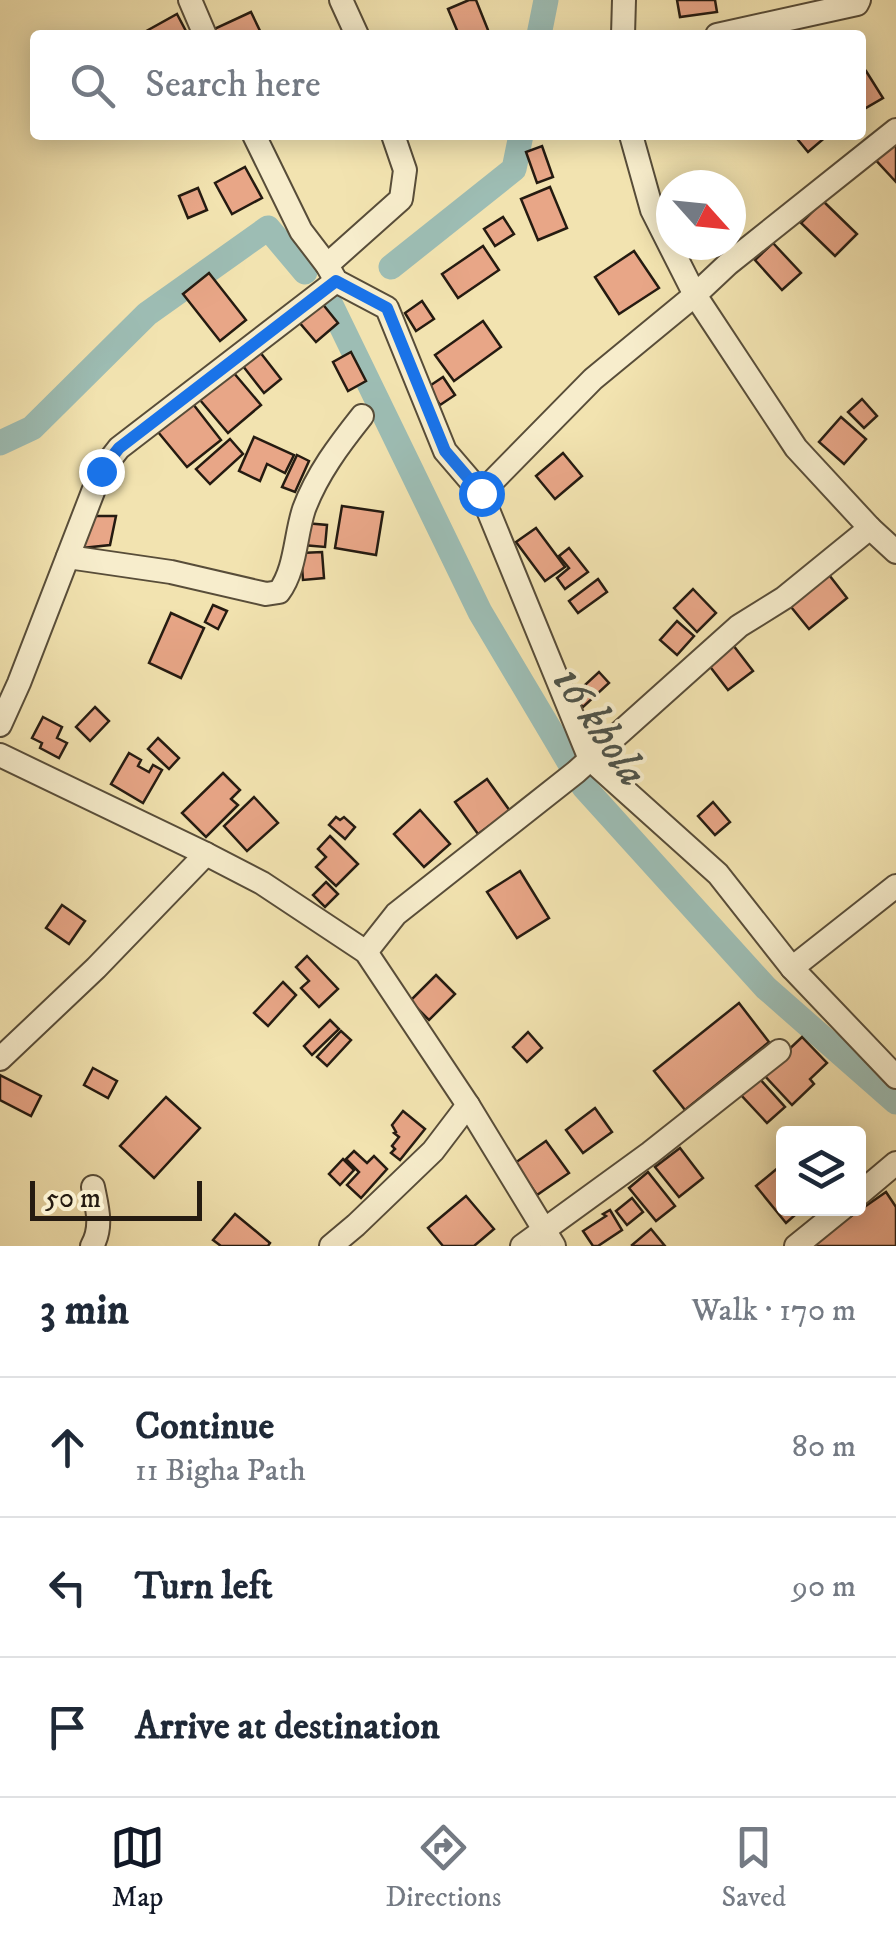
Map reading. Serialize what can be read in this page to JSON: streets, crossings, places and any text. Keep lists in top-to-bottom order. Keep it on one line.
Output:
{"water":["16 khola"],"scale_bar":"50 m","north":"bottom right","page":{"search":"Search here","scale":"50 m","heading":["3 min","Walk · 170 m"],"list":[["Continue","11 Bigha Path","80 m"],["Turn left","90 m"],"Arrive at destination"],"nav":["Map","Directions","Saved"]}}
